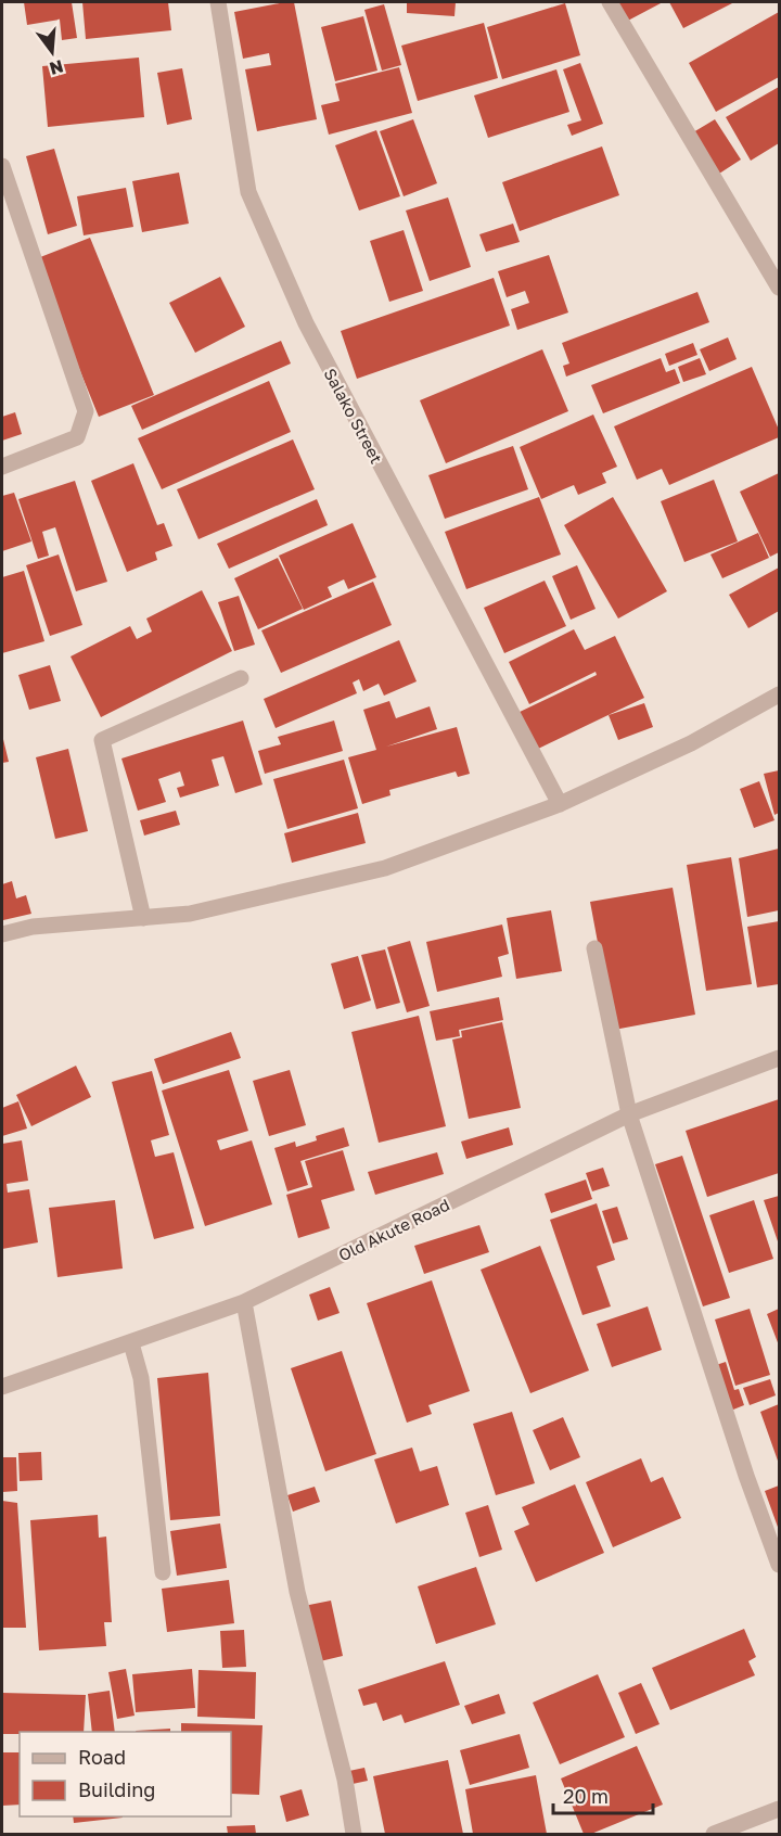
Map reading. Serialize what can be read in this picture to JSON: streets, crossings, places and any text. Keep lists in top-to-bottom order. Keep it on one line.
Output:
{"streets":{"street":["Salako Street","Old Akute Road"]},"legend":["Road","Building"],"scale_bar":"20 m","north":"bottom"}
